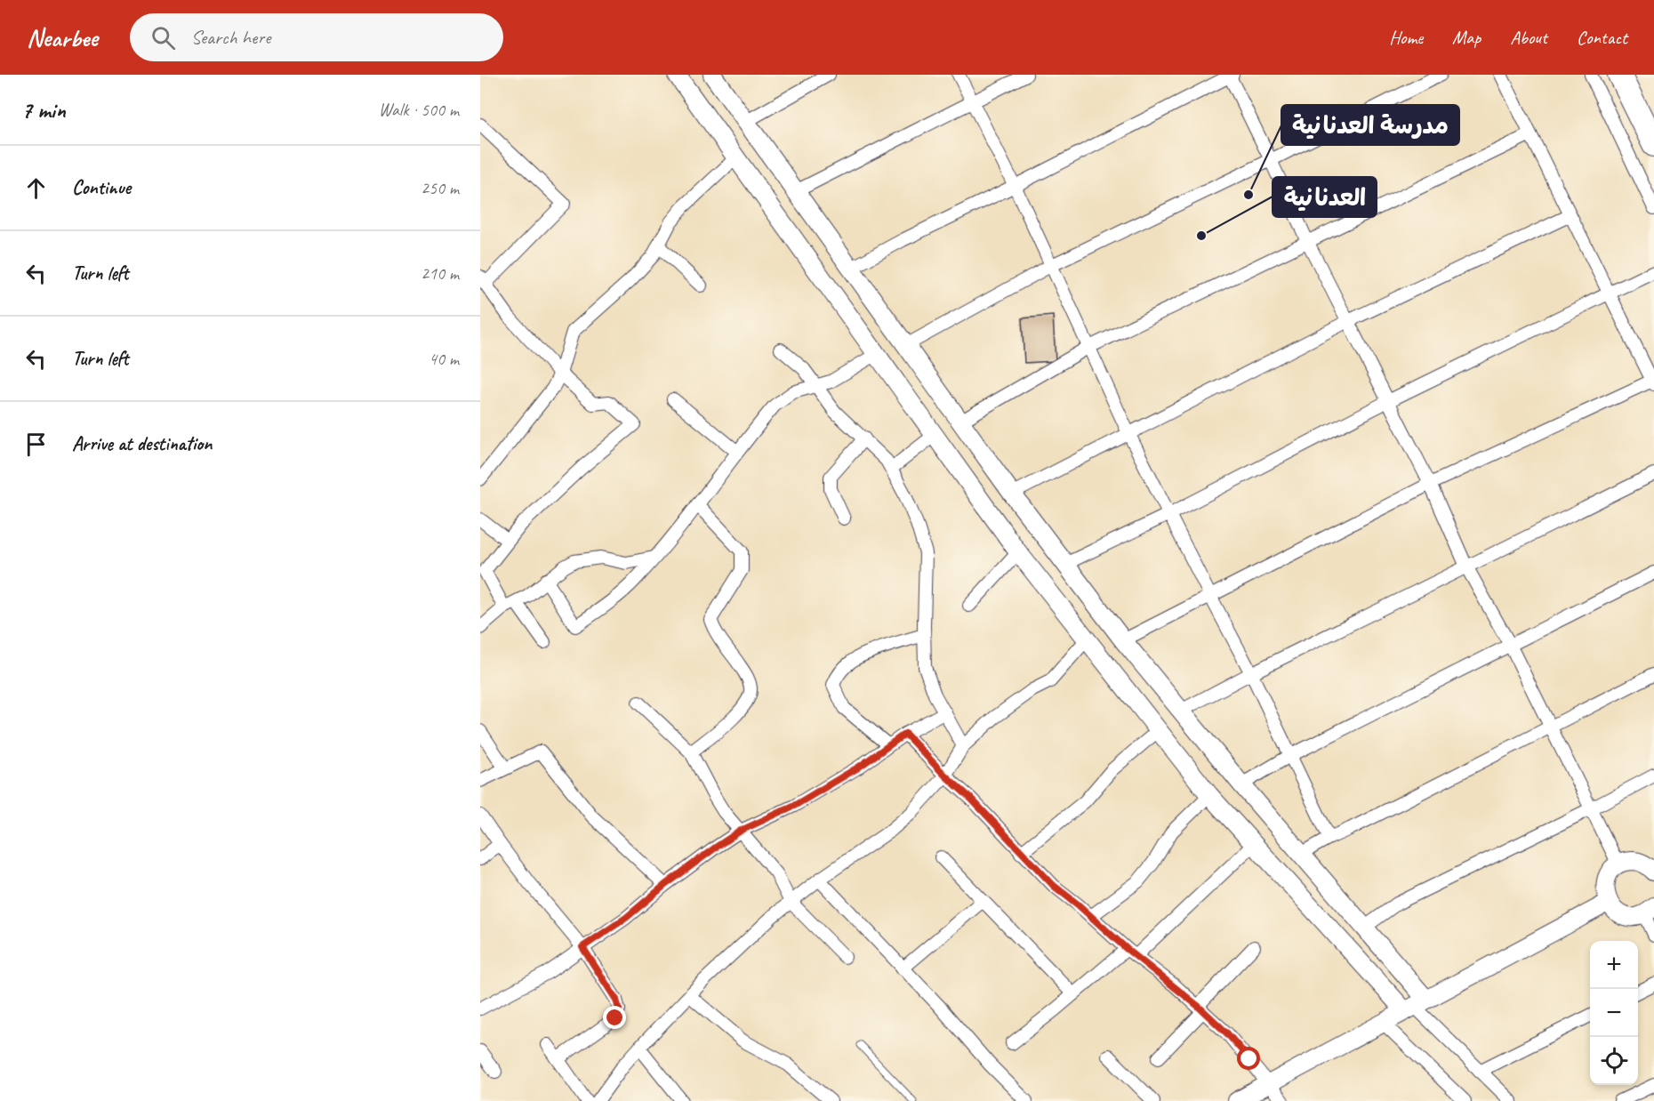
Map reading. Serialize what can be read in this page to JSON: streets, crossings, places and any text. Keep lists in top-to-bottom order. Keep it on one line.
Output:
{"places":["مدرسة العدنانية","العدنانية"],"page":{"header":"Nearbee","search":"Search here","nav":["Home","Map","About","Contact"],"heading":["7 min","Walk · 500 m"],"list":[["Continue","250 m"],["Turn left","210 m"],["Turn left","40 m"],"Arrive at destination"],"map_buttons":["+","−"]}}
